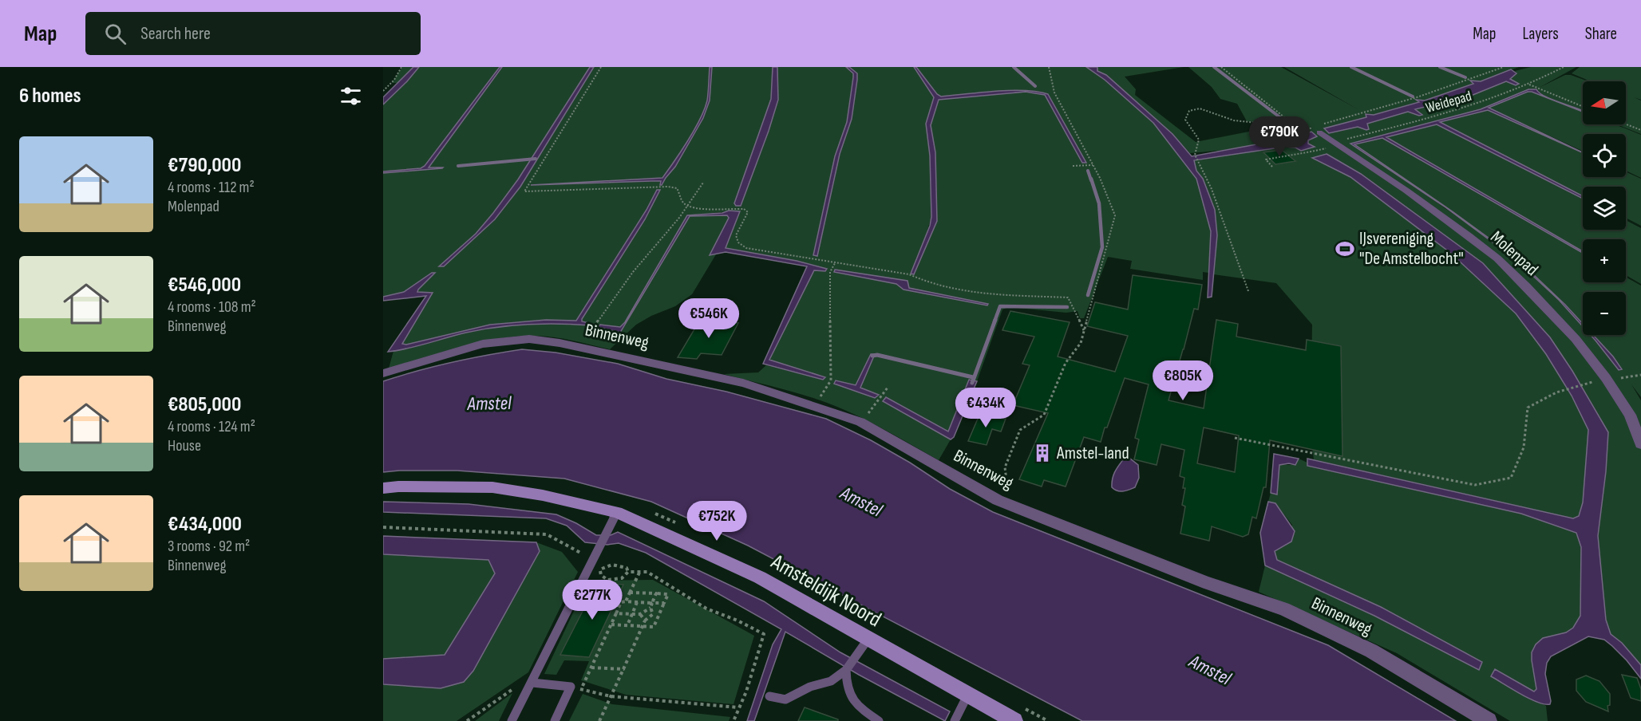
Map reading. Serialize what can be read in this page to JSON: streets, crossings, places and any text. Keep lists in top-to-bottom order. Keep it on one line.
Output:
{"streets":{"street":["Molenpad","Binnenweg","Amsteldijk Noord"],"path":["Weidepad"]},"crossings":[["Weidepad","Molenpad"]],"water":["Amstel"],"places":{"sports":["IJsvereniging \"De Amstelbocht\""],"building":["Amstel-land"]},"north":"left","page":{"header":"Map","search":"Search here","nav":["Map","Layers","Share"],"heading":"6 homes","map_buttons":["+","−"],"price":["€790K","€546K","€805K","€434K","€752K","€277K"],"list":[{"name":"€790,000","note":"4 rooms · 112 m² · Molenpad"},{"name":"€546,000","note":"4 rooms · 108 m² · Binnenweg"},{"name":"€805,000","note":"4 rooms · 124 m² · House"},{"name":"€434,000","note":"3 rooms · 92 m² · Binnenweg"}]}}
